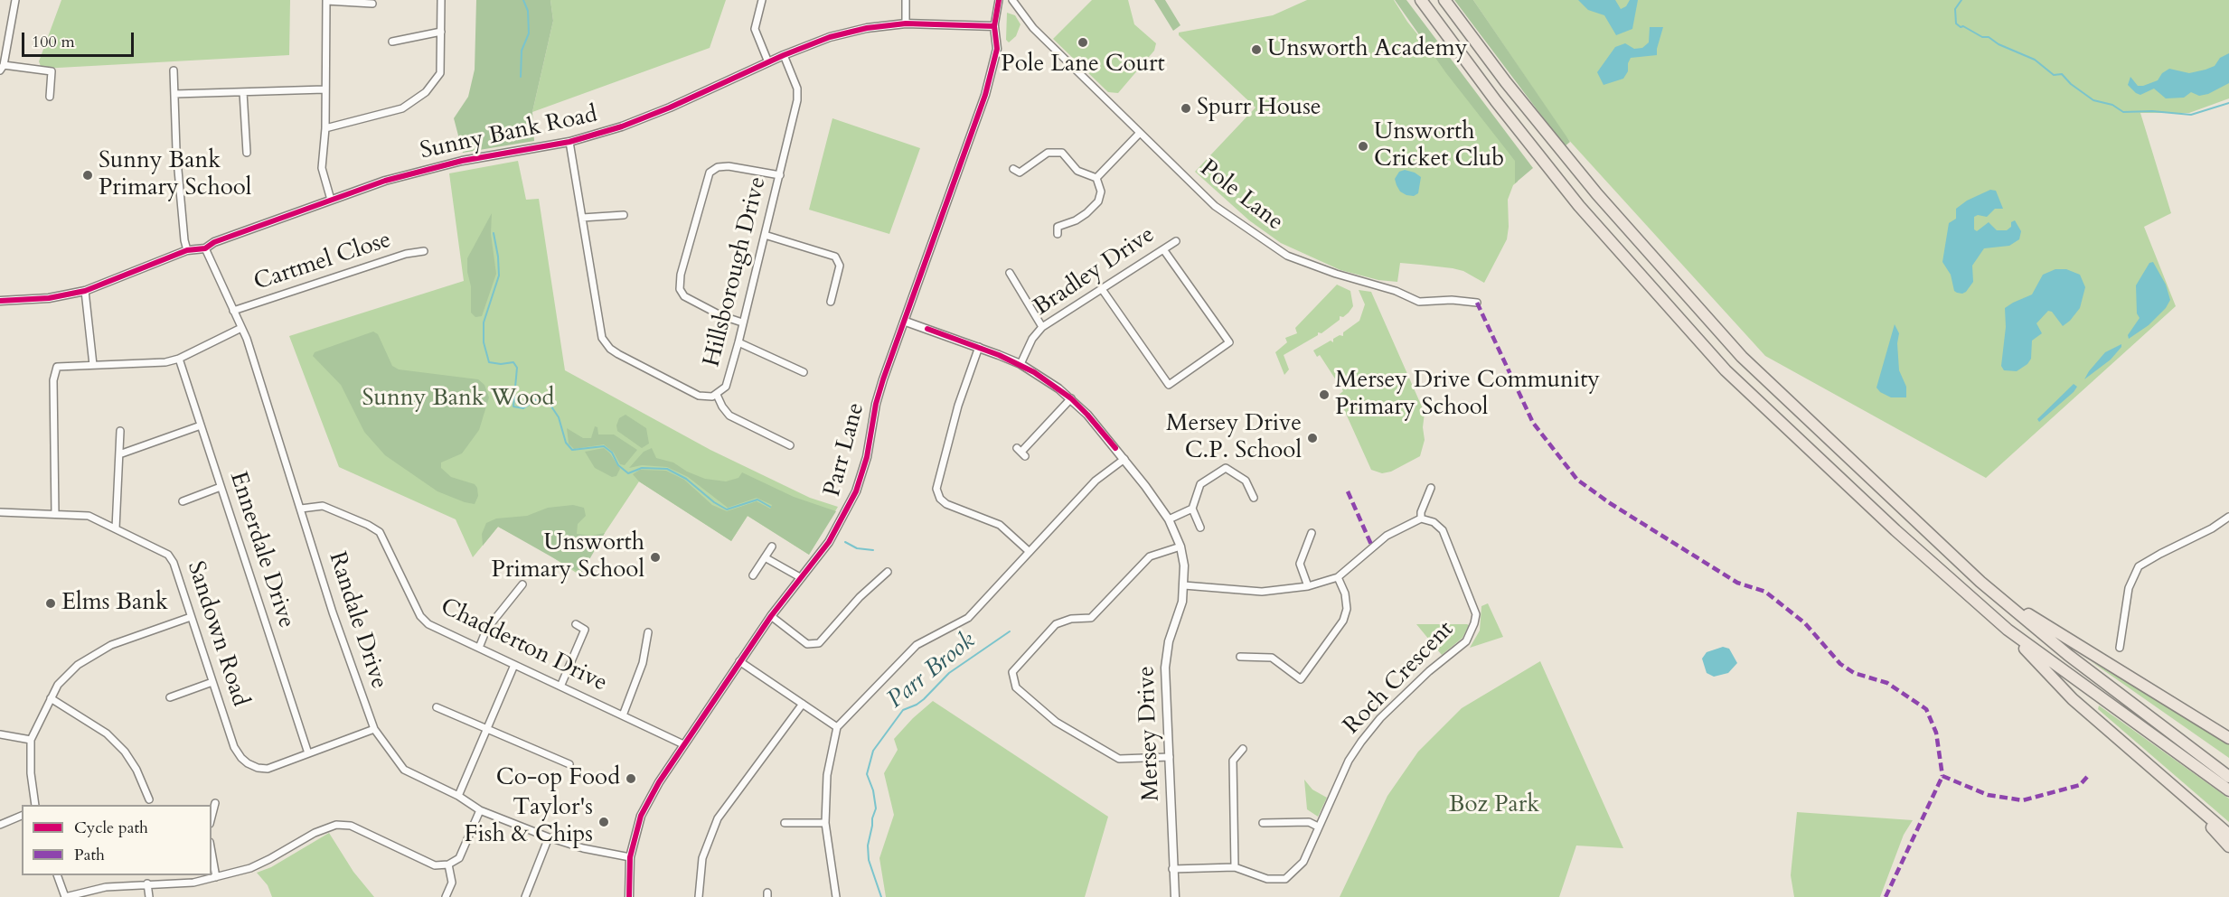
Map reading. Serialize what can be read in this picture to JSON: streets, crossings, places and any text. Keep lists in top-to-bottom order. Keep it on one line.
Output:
{"streets":{"street":["Sunny Bank Road","Pole Lane","Cartmel Close","Hillsborough Drive","Bradley Drive","Parr Lane","Ennerdale Drive","Randale Drive","Sandown Road","Chadderton Drive","Roch Crescent","Mersey Drive"]},"crossings":[["Sunny Bank Road","Hillsborough Drive"],["Sunny Bank Road","Parr Lane"],["Sunny Bank Road","Randale Drive"],["Cartmel Close","Randale Drive"],["Bradley Drive","Mersey Drive"],["Parr Lane","Randale Drive"],["Parr Lane","Chadderton Drive"],["Parr Lane","Mersey Drive"],["Ennerdale Drive","Sandown Road"],["Randale Drive","Sandown Road"],["Randale Drive","Chadderton Drive"],["Roch Crescent","Mersey Drive"]],"water":["Parr Brook"],"parks":["Sunny Bank Wood","Boz Park"],"places":["Pole Lane Court","Unsworth Academy","Spurr House","Unsworth Cricket Club","Sunny Bank Primary School","Mersey Drive Community Primary School","Mersey Drive C.P. School","Unsworth Primary School","Elms Bank","Co-op Food","Taylor's Fish & Chips"],"legend":["Cycle path","Path"],"scale_bar":"100 m"}
